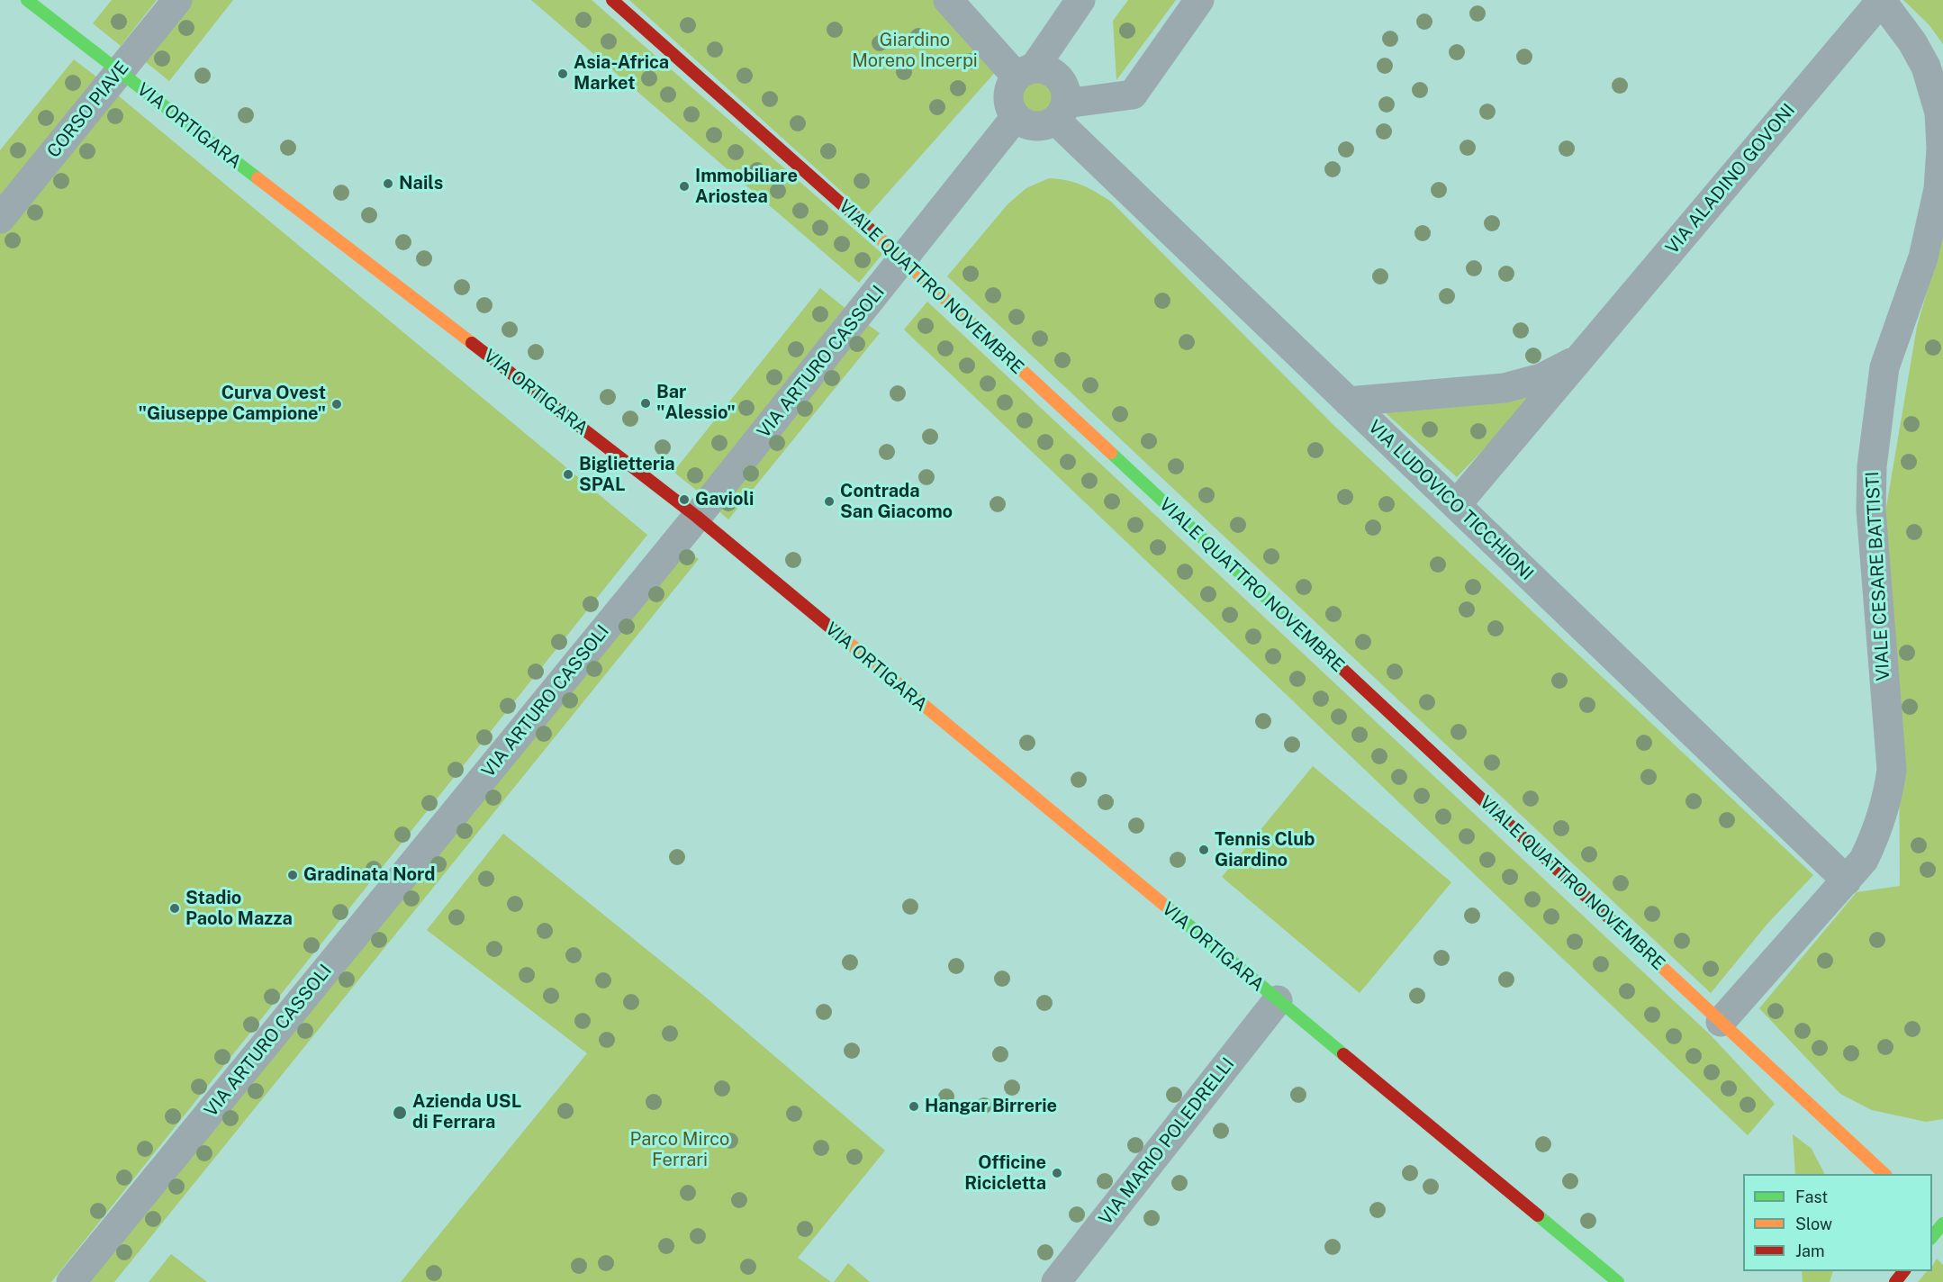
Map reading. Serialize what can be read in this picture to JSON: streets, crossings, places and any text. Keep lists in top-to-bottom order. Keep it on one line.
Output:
{"streets":{"street":["CORSO PIAVE","VIA ORTIGARA","VIA ALADINO GOVONI","VIALE QUATTRO NOVEMBRE","VIA ARTURO CASSOLI","VIA LUDOVICO TICCHIONI","VIALE CESARE BATTISTI","VIA MARIO POLEDRELLI"]},"crossings":[["CORSO PIAVE","VIA ORTIGARA"],["VIA ORTIGARA","VIA ARTURO CASSOLI"],["VIA ORTIGARA","VIA MARIO POLEDRELLI"],["VIA ALADINO GOVONI","VIA LUDOVICO TICCHIONI"],["VIA ALADINO GOVONI","VIALE CESARE BATTISTI"],["VIALE QUATTRO NOVEMBRE","VIA ARTURO CASSOLI"],["VIALE QUATTRO NOVEMBRE","VIALE CESARE BATTISTI"],["VIA ARTURO CASSOLI","VIA LUDOVICO TICCHIONI"],["VIA LUDOVICO TICCHIONI","VIALE CESARE BATTISTI"]],"parks":["Giardino Moreno Incerpi","Parco Mirco Ferrari"],"places":["Asia-Africa Market","Nails","Immobiliare Ariostea","Bar \"Alessio\"","Curva Ovest \"Giuseppe Campione\"","Biglietteria SPAL","Gavioli","Contrada San Giacomo","Tennis Club Giardino","Gradinata Nord","Stadio Paolo Mazza","Hangar Birrerie","Azienda USL di Ferrara","Officine Ricicletta"],"legend":["Fast","Slow","Jam"]}
